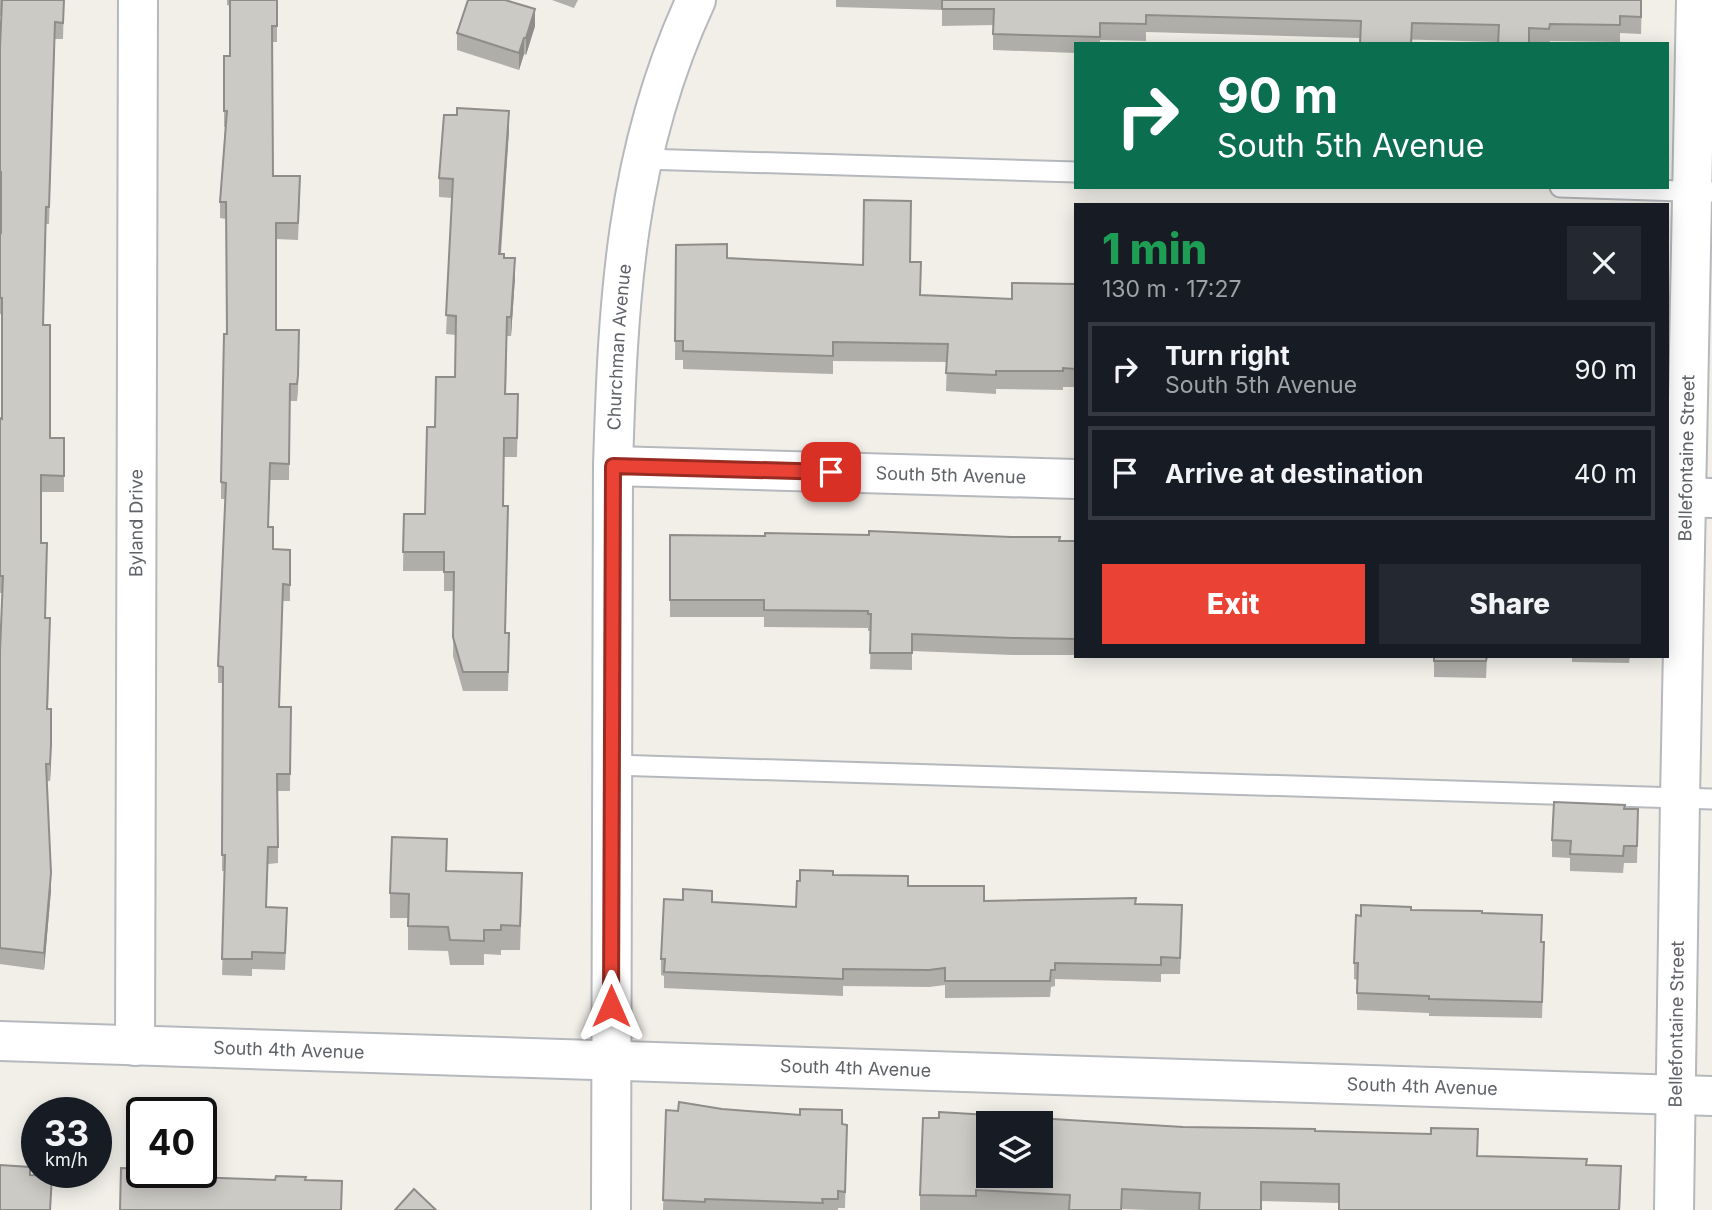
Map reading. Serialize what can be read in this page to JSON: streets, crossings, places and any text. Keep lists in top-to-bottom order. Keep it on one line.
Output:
{"streets":{"street":["Churchman Avenue","Bellefontaine Street","South 5th Avenue","Byland Drive","South 4th Avenue"]},"crossings":[["Churchman Avenue","South 5th Avenue"],["Churchman Avenue","South 4th Avenue"],["Bellefontaine Street","South 4th Avenue"],["Byland Drive","South 4th Avenue"]],"page":{"turn":["90 m","South 5th Avenue"],"heading":["1 min","130 m · 17:27"],"list":[{"name":"Turn right","note":"South 5th Avenue","value":"90 m"},{"name":"Arrive at destination","value":"40 m"}],"buttons":["Exit","Share"],"speed":"33 km/h","limit":"40"}}
